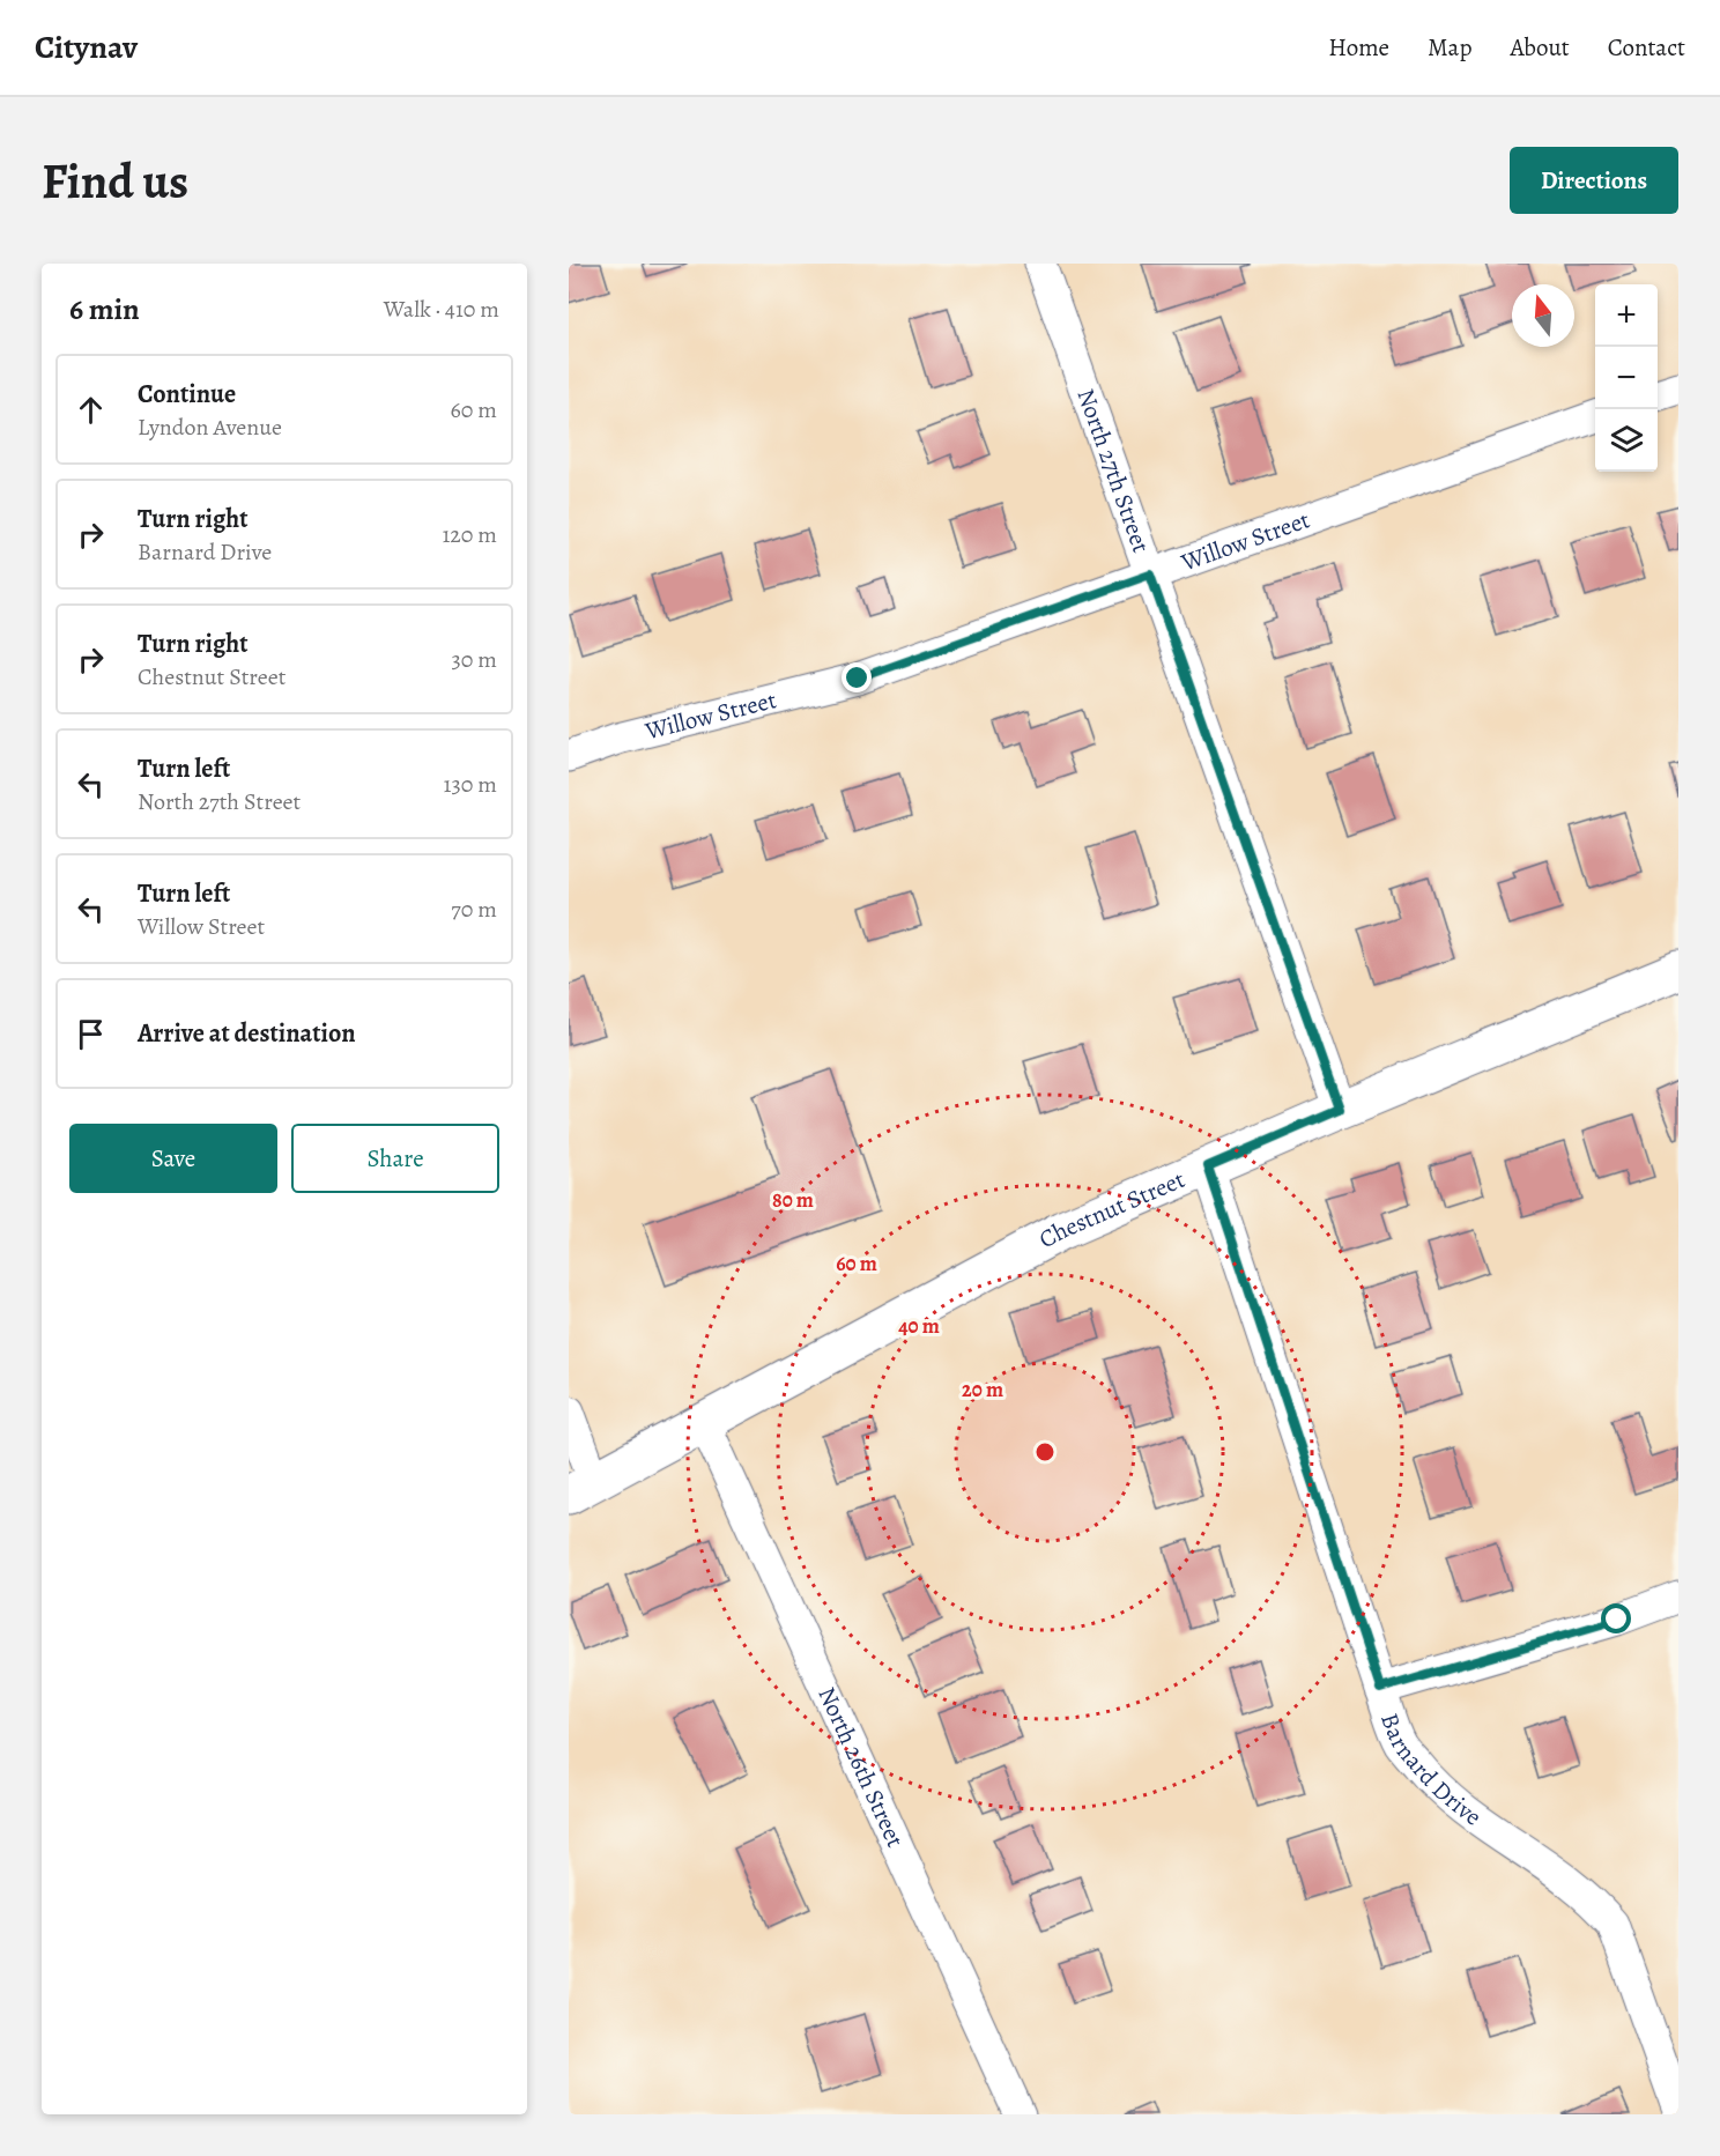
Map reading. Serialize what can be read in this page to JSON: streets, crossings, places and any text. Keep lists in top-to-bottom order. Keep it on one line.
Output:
{"streets":{"street":["North 27th Street","Willow Street","Chestnut Street","Barnard Drive","North 26th Street"]},"crossings":[["North 27th Street","Willow Street"],["North 27th Street","Chestnut Street"],["Chestnut Street","Barnard Drive"],["Chestnut Street","North 26th Street"]],"north":"top","page":{"header":"Citynav","nav":["Home","Map","About","Contact"],"buttons":["Directions",["Save","Share"]],"title":"Find us","heading":["6 min","Walk · 410 m"],"map_buttons":["+","−"],"list":[["Continue","Lyndon Avenue","60 m"],["Turn right","Barnard Drive","120 m"],["Turn right","Chestnut Street","30 m"],["Turn left","North 27th Street","130 m"],["Turn left","Willow Street","70 m"],"Arrive at destination"]},"rings":["80 m","60 m","40 m","20 m"]}
